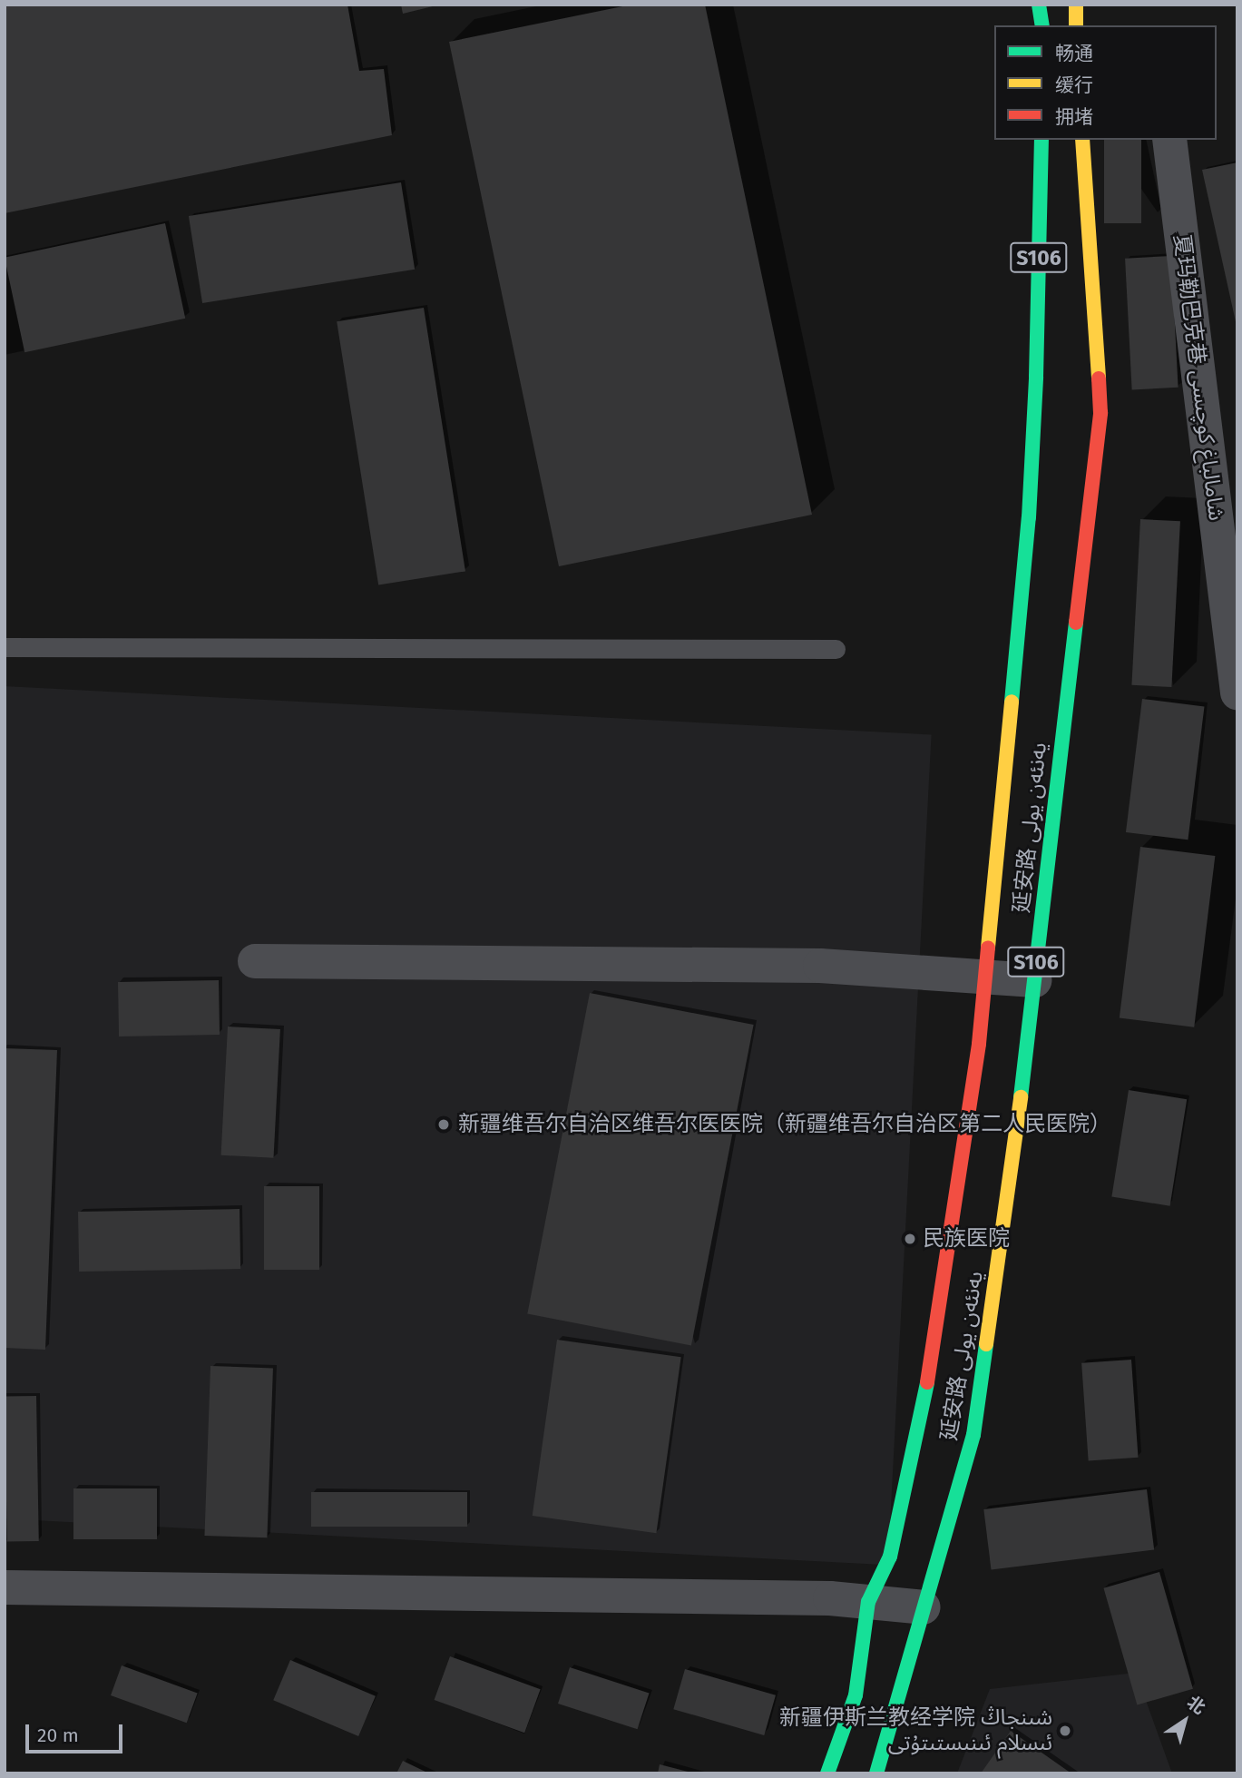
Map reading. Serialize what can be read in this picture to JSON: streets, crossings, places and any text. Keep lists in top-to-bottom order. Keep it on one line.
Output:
{"streets":{"main road":["S106","延安路 يەنئەن يولى"],"street":["夏玛勒巴克巷 شامالباغ كوچىسى"]},"places":["新疆维吾尔自治区维吾尔医医院（新疆维吾尔自治区第二人民医院）","民族医院","新疆伊斯兰教经学院 شىنجاڭ ئىسلام ئىنىستىتۇتى"],"legend":["畅通","缓行","拥堵"],"scale_bar":"20 m","north":"top right"}
